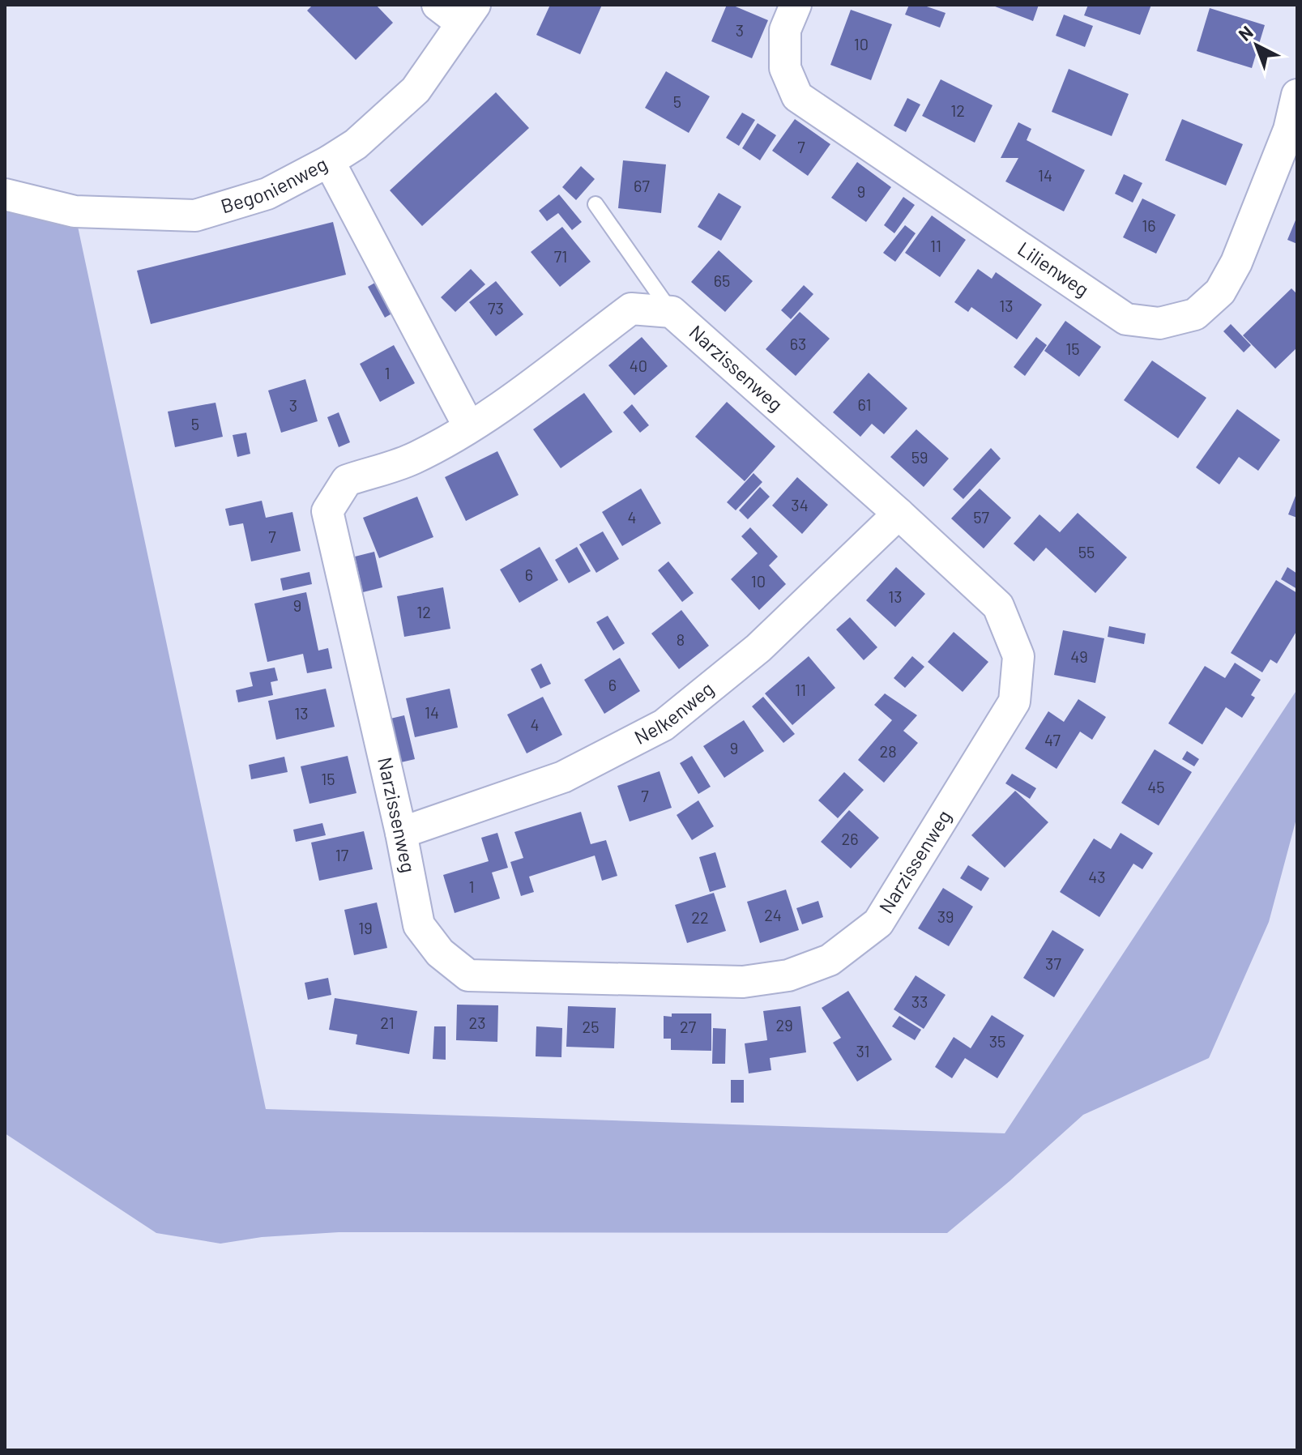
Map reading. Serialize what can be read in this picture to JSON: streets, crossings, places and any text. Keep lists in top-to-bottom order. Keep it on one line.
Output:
{"streets":{"street":["Begonienweg","Lilienweg","Narzissenweg","Nelkenweg"]},"crossings":[["Narzissenweg","Nelkenweg"]],"house_numbers":["3","10","5","12","7","14","67","9","16","11","71","65","13","73","63","15","40","1","61","3","5","59","34","4","57","7","55","6","10","13","9","12","8","49","6","11","14","13","4","47","9","28","15","45","7","26","17","43","1","24","39","22","19","37","33","21","23","29","25","27","35","31"],"north":"top left"}
